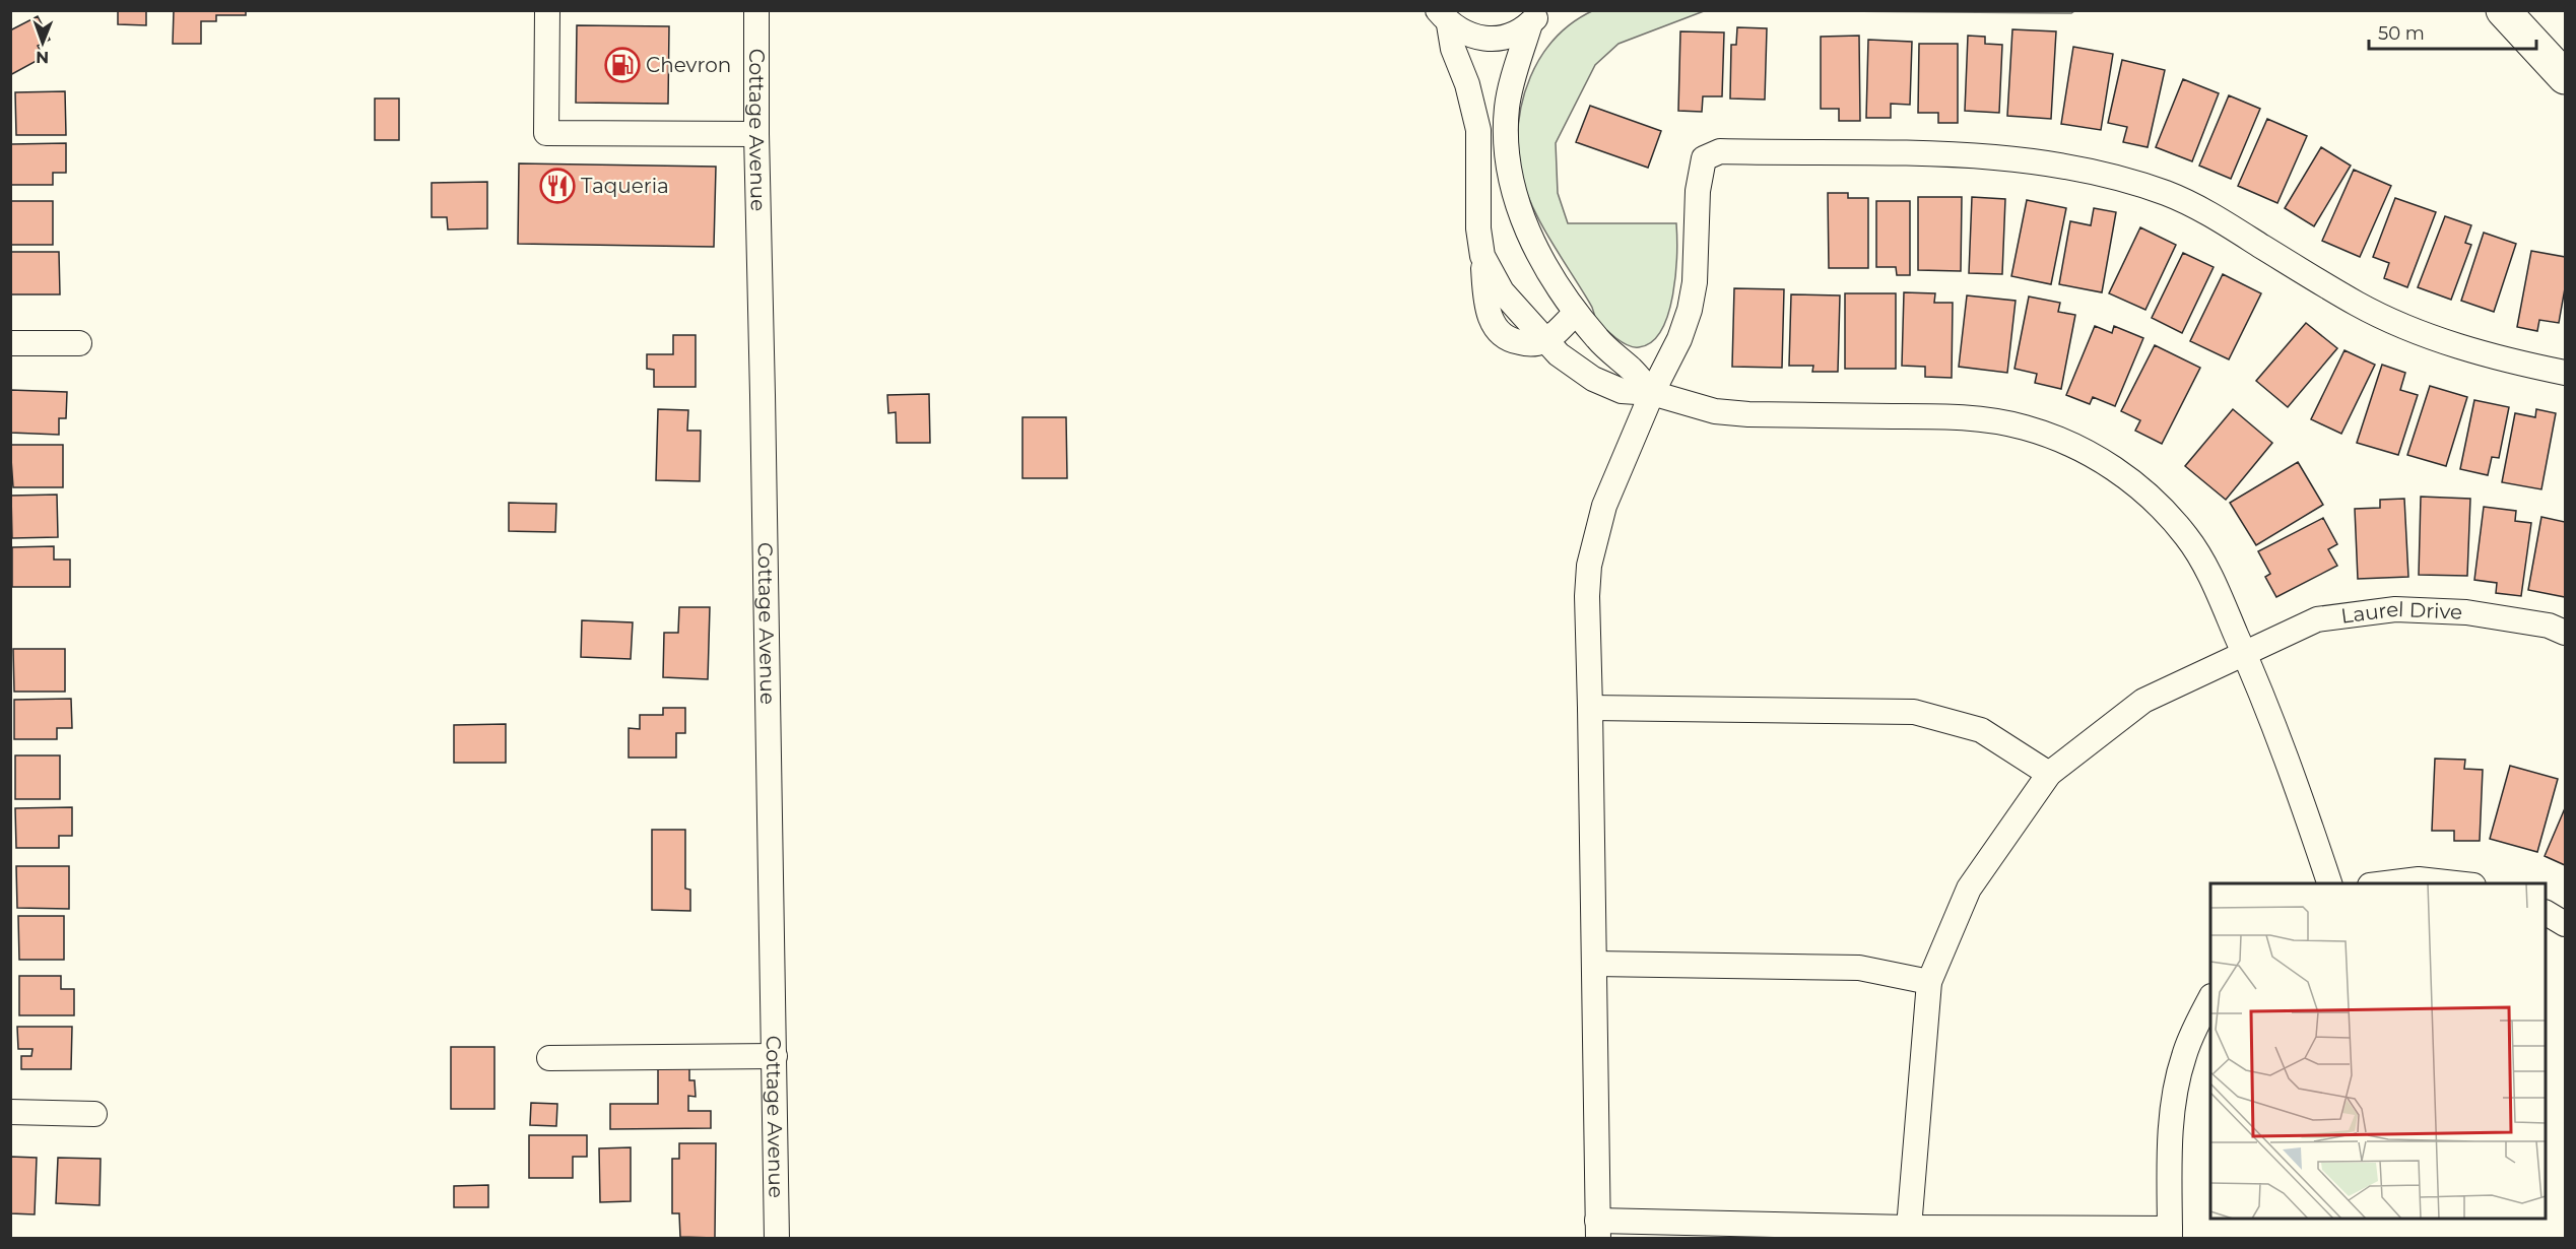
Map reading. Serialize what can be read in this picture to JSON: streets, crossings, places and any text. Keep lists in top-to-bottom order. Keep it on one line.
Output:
{"streets":{"street":["Cottage Avenue","Laurel Drive"]},"places":{"fuel station":["Chevron"],"restaurant":["Taqueria"]},"scale_bar":"50 m","north":"bottom"}
